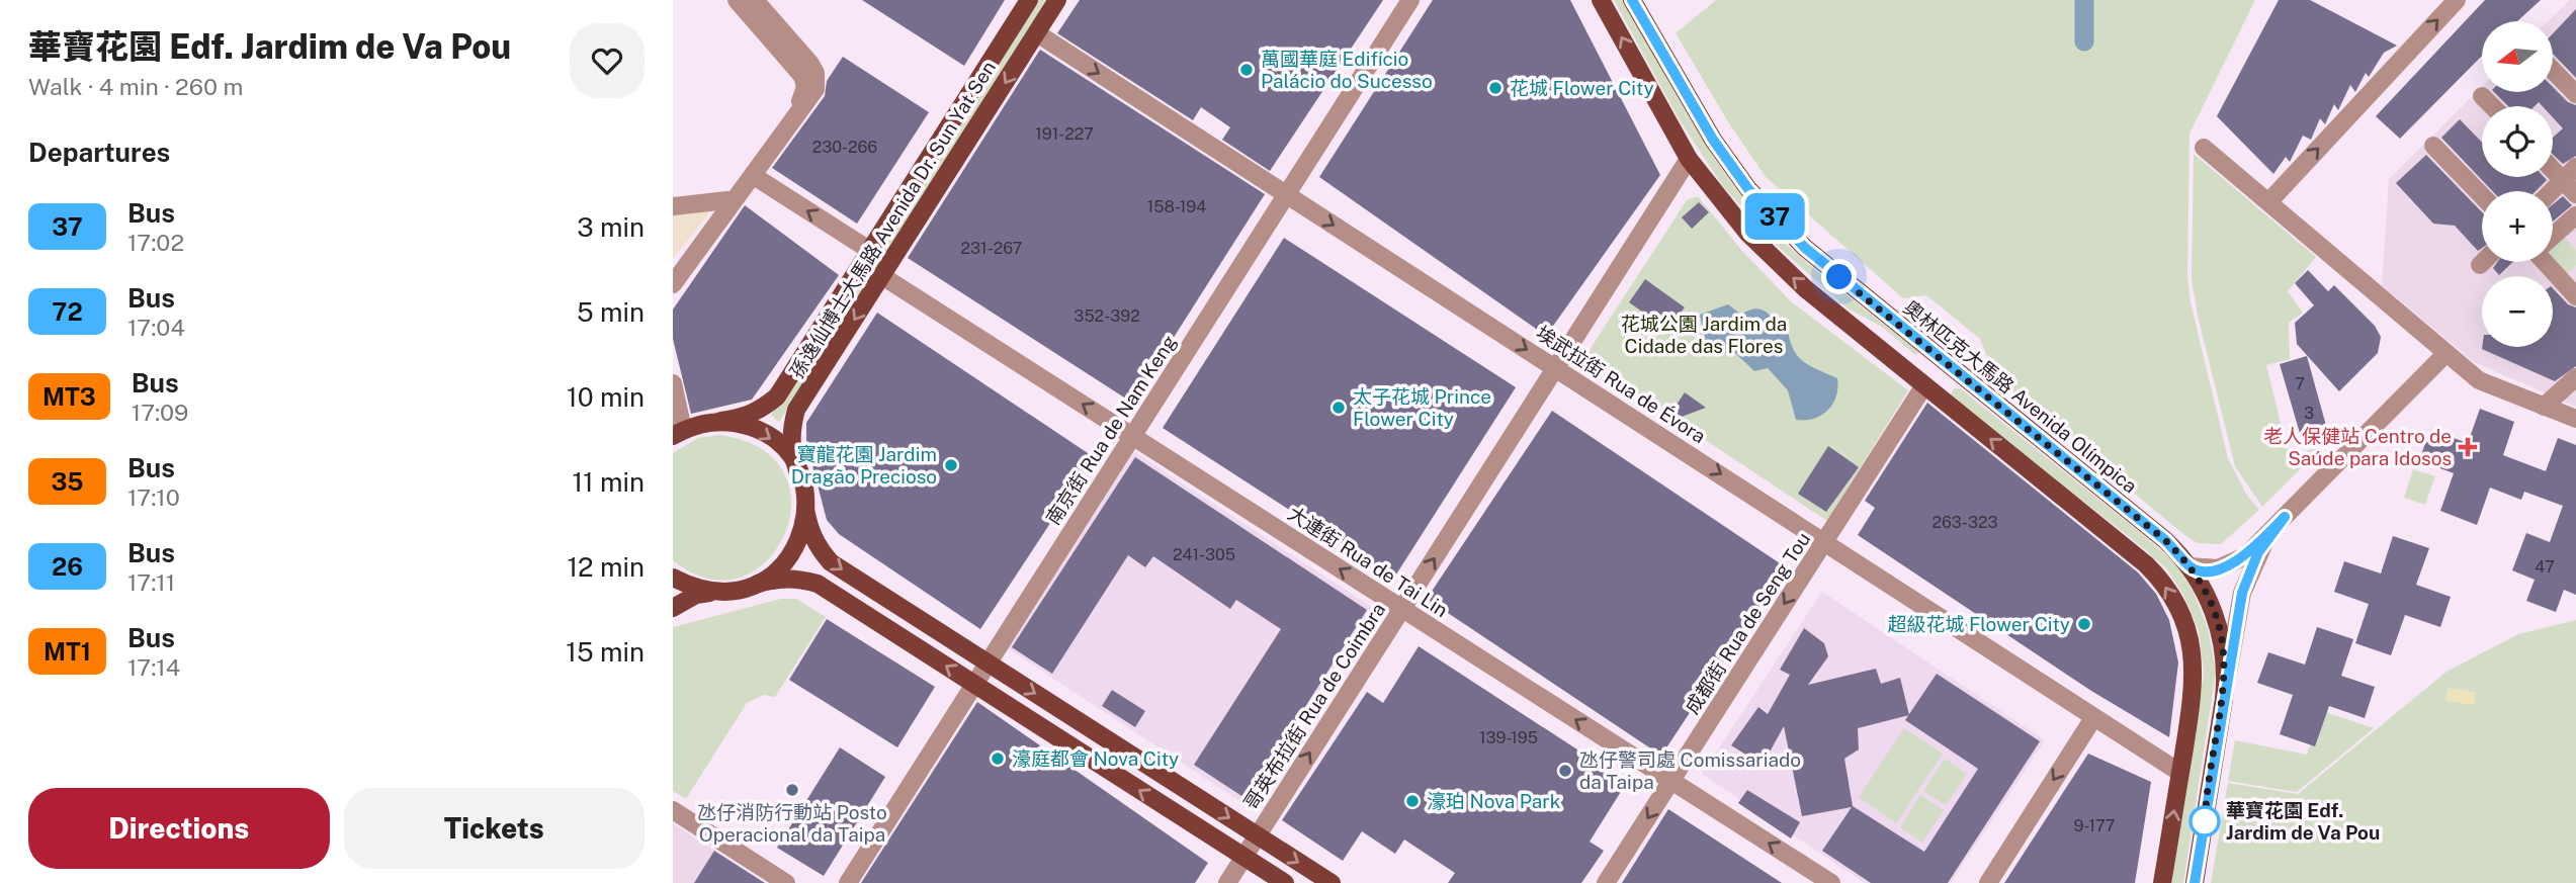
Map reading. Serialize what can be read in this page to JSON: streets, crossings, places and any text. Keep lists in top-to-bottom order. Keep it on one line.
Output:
{"streets":{"main road":["孫逸仙博士大馬路 Avenida Dr. Sun Yat Sen","奧林匹克大馬路 Avenida Olímpica"],"street":["埃武拉街 Rua de Évora","南京街 Rua de Nam Keng","大連街 Rua de Tai Lin","成都街 Rua de Seng Tou","哥英布拉街 Rua de Coimbra"]},"crossings":[["孫逸仙博士大馬路 Avenida Dr. Sun Yat Sen","埃武拉街 Rua de Évora"],["孫逸仙博士大馬路 Avenida Dr. Sun Yat Sen","南京街 Rua de Nam Keng"],["孫逸仙博士大馬路 Avenida Dr. Sun Yat Sen","大連街 Rua de Tai Lin"],["孫逸仙博士大馬路 Avenida Dr. Sun Yat Sen","哥英布拉街 Rua de Coimbra"],["埃武拉街 Rua de Évora","南京街 Rua de Nam Keng"],["埃武拉街 Rua de Évora","成都街 Rua de Seng Tou"],["埃武拉街 Rua de Évora","哥英布拉街 Rua de Coimbra"],["南京街 Rua de Nam Keng","大連街 Rua de Tai Lin"],["大連街 Rua de Tai Lin","成都街 Rua de Seng Tou"],["大連街 Rua de Tai Lin","哥英布拉街 Rua de Coimbra"]],"one_way":["埃武拉街 Rua de Évora","大連街 Rua de Tai Lin","成都街 Rua de Seng Tou","哥英布拉街 Rua de Coimbra"],"parks":["花城公園 Jardim da Cidade das Flores"],"places":{"other":["萬國華庭 Edifício Palácio do Sucesso","花城 Flower City","太子花城 Prince Flower City","寶龍花園 Jardim Dragão Precioso","超級花城 Flower City","濠庭都會 Nova City","氹仔警司處 Comissariado da Taipa","氹仔消防行動站 Posto Operacional da Taipa","濠珀 Nova Park","華寶花園 Edf. Jardim de Va Pou"],"health":["老人保健站 Centro de Saúde para Idosos"]},"lines":["bus line 37"],"house_numbers":["191-227","230-266","158-194","231-267","352-392","7","3","263-323","241-305","47","139-195","9-177"],"north":"left","page":{"heading":[["華寶花園 Edf. Jardim de Va Pou","Walk · 4 min · 260 m"],"Departures"],"on_map":"37","map_buttons":["+","−"],"list":[{"mark":"37","name":"Bus","note":"17:02","value":"3 min"},{"mark":"72","name":"Bus","note":"17:04","value":"5 min"},{"mark":"MT3","name":"Bus","note":"17:09","value":"10 min"},{"mark":"35","name":"Bus","note":"17:10","value":"11 min"},{"mark":"26","name":"Bus","note":"17:11","value":"12 min"},{"mark":"MT1","name":"Bus","note":"17:14","value":"15 min"}],"buttons":["Directions","Tickets"]}}
